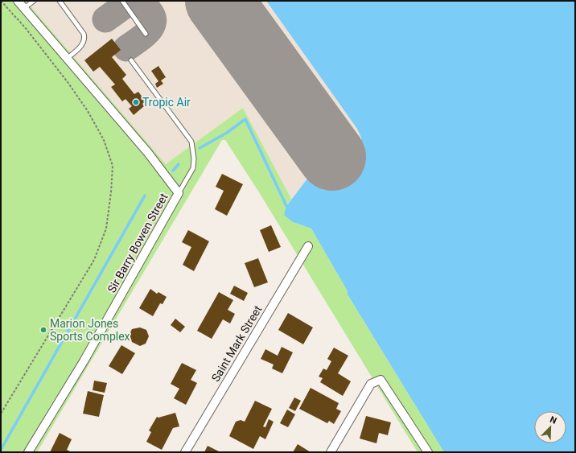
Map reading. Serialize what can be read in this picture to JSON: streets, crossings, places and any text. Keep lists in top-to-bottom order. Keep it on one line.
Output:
{"streets":{"street":["Sir Barry Bowen Street","Saint Mark Street"]},"places":["Tropic Air","Marion Jones Sports Complex"],"north":"top right"}
